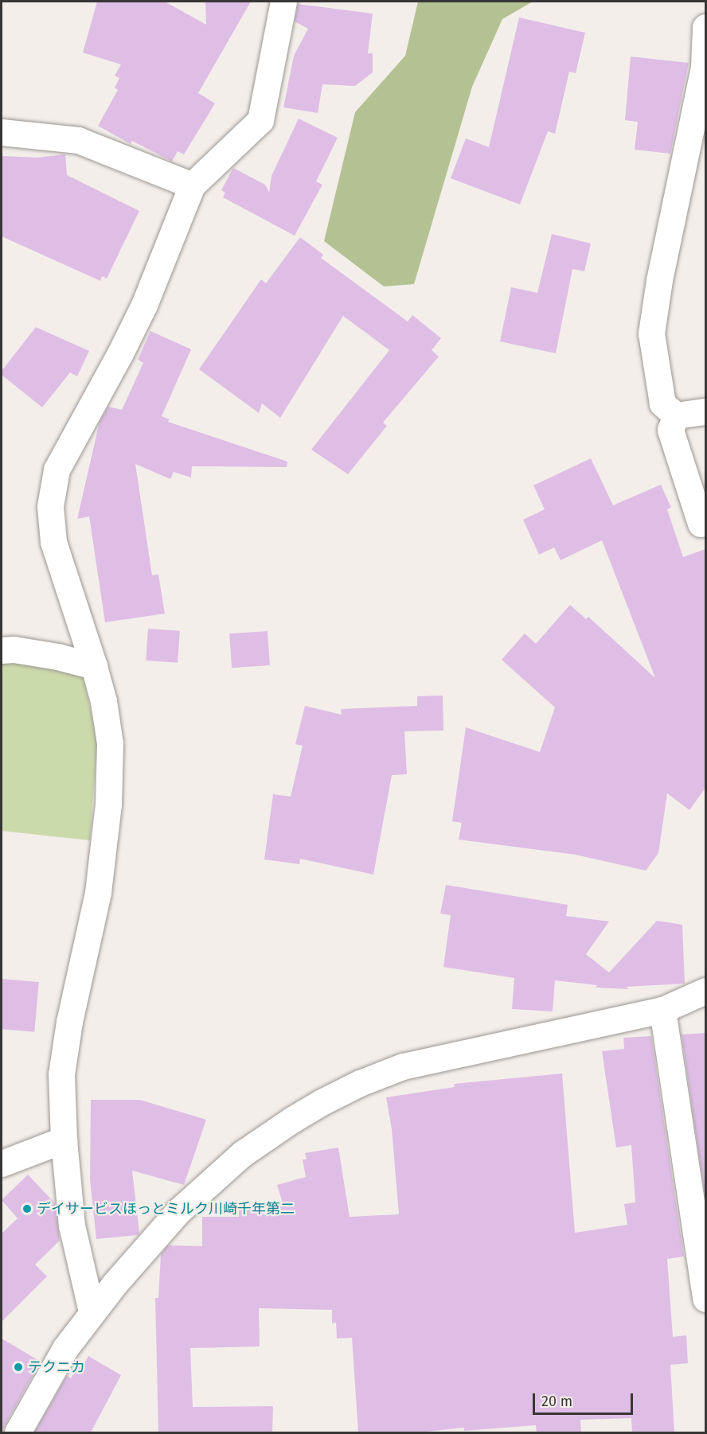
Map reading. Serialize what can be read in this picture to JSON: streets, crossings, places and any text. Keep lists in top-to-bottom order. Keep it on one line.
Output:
{"places":["デイサービスほっとミルク川崎千年第二","テクニカ"],"scale_bar":"20 m"}
